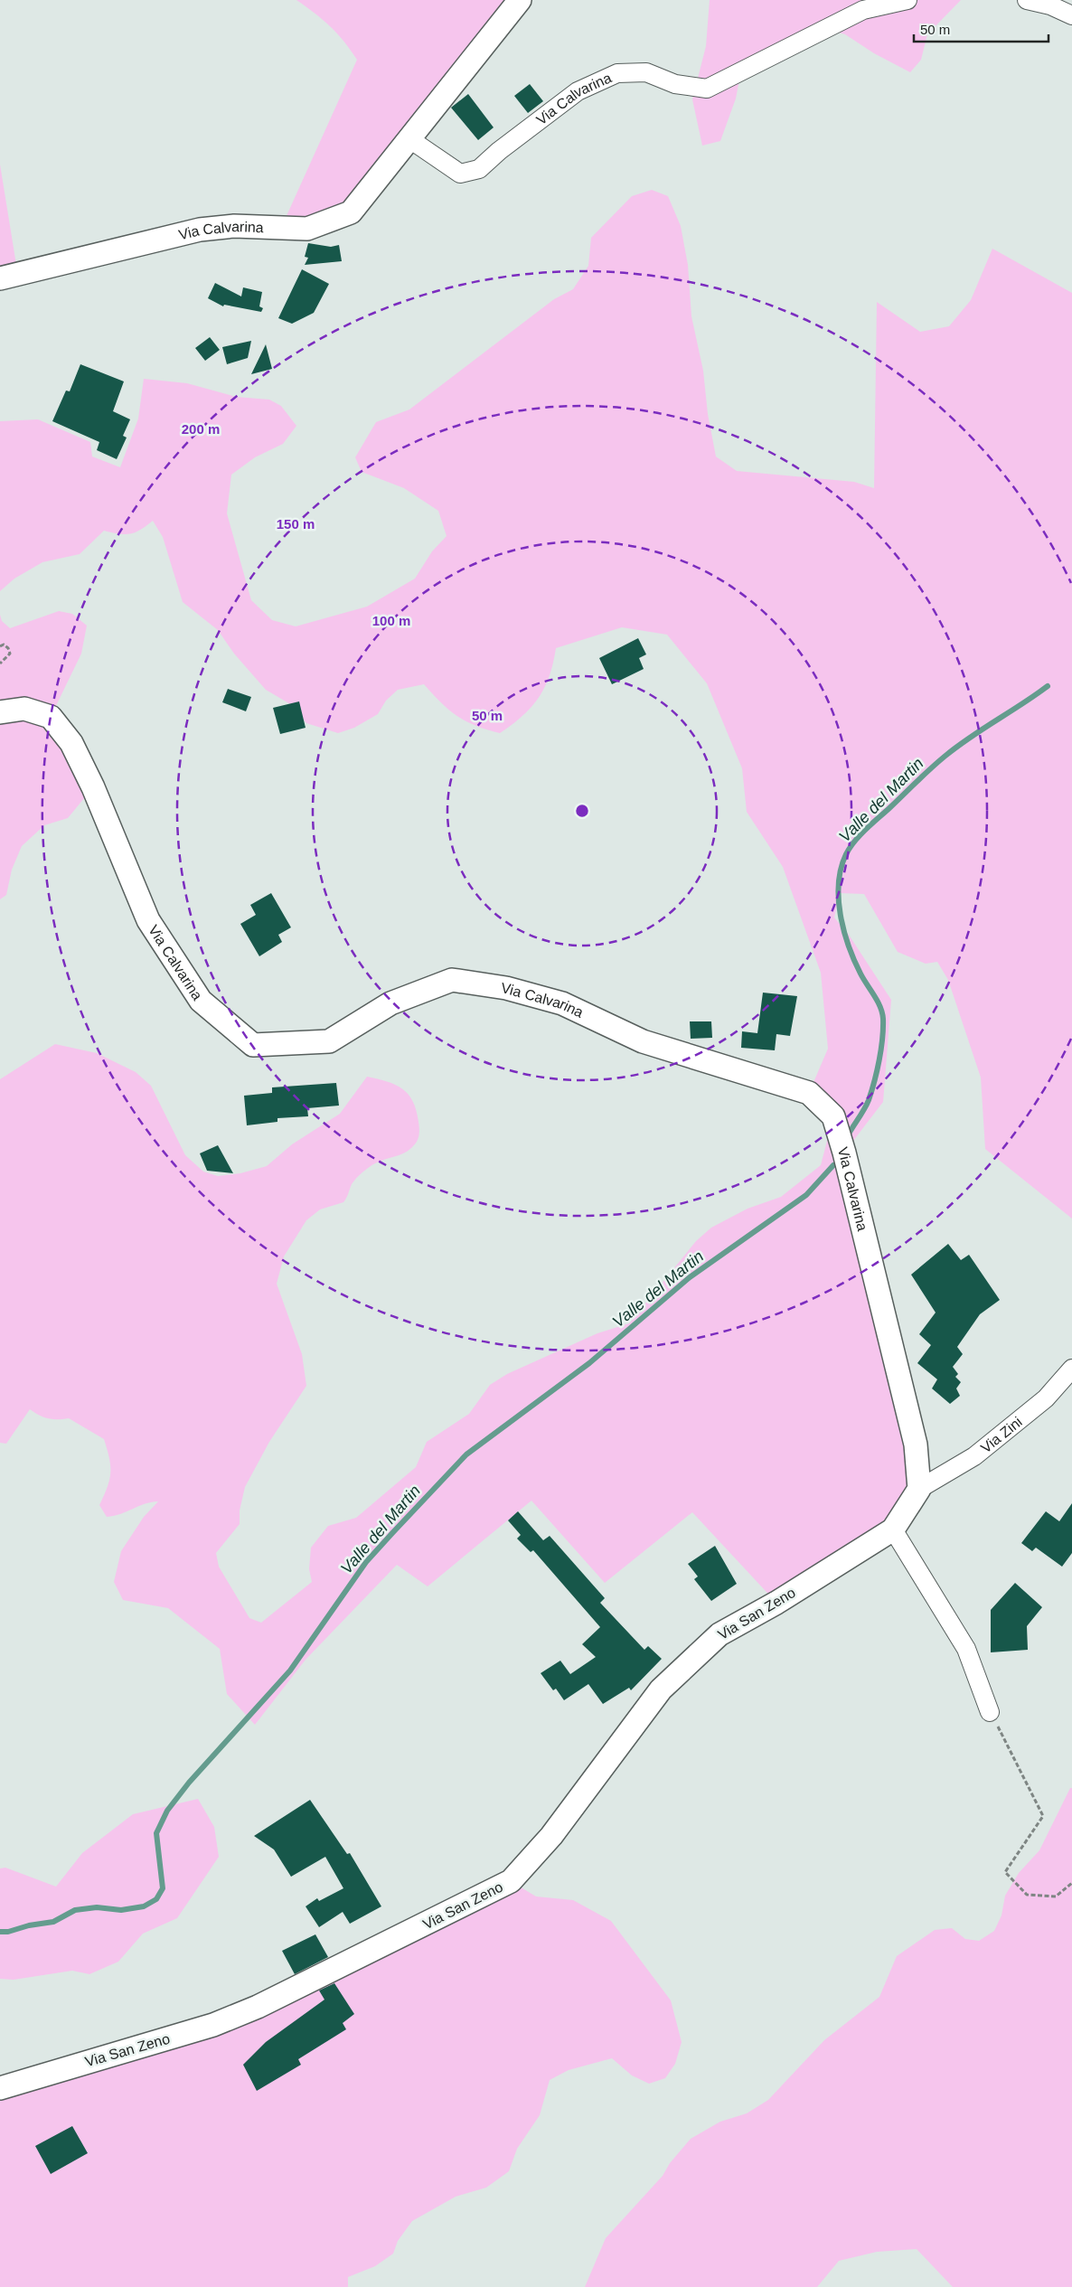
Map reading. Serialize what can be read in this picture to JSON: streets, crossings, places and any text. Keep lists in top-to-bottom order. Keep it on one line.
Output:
{"streets":{"street":["Via Calvarina","Via Zini","Via San Zeno"]},"crossings":[["Via Calvarina","Via Zini"]],"water":["Valle del Martin"],"scale_bar":"50 m","rings":["200 m","150 m","100 m","50 m"]}
